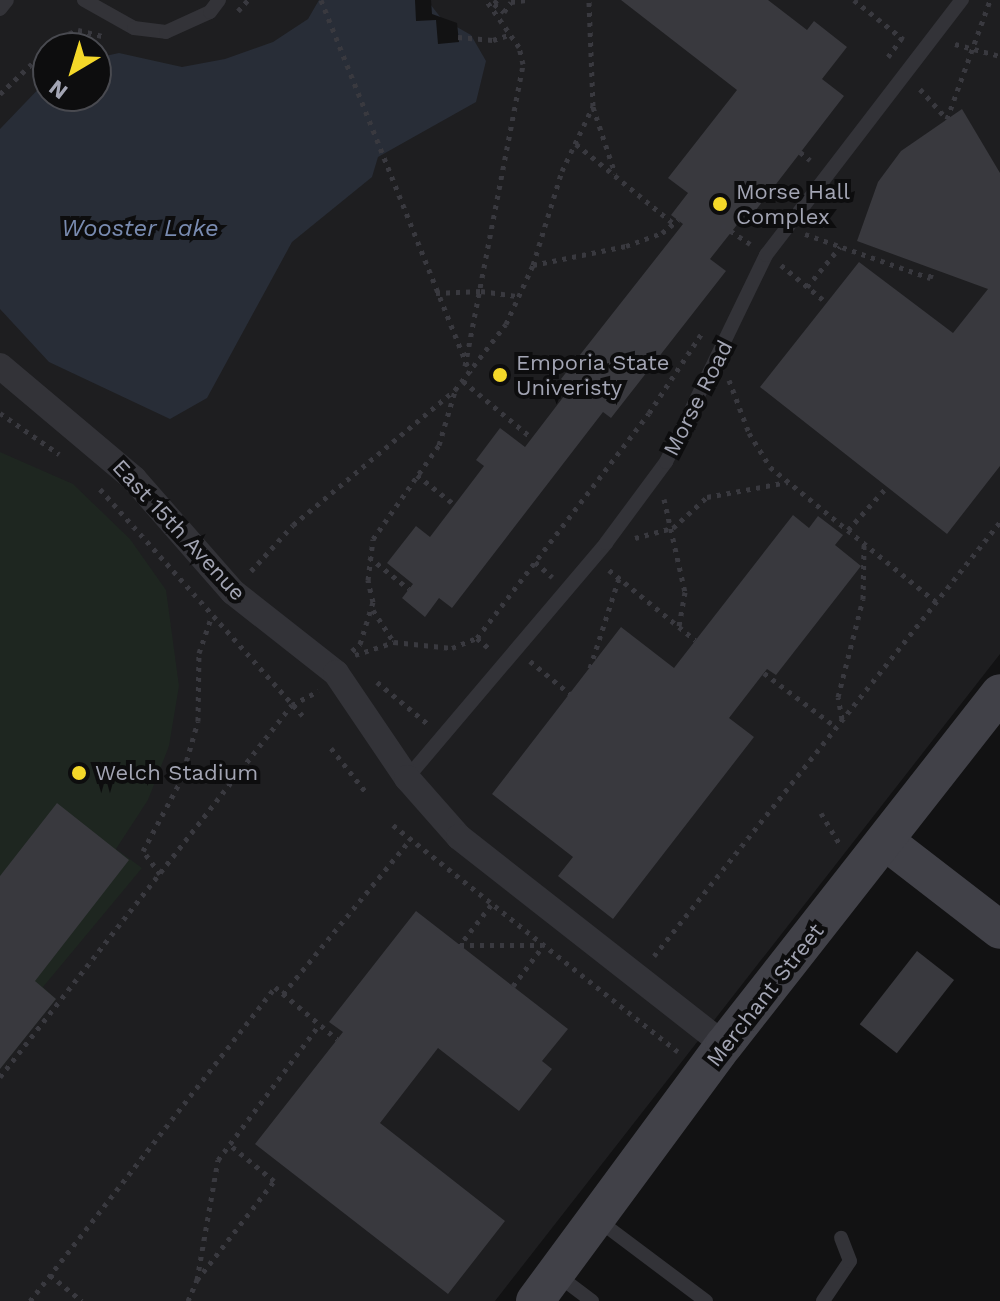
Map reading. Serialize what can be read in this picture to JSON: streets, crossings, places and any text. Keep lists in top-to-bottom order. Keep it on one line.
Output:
{"streets":{"main road":["Merchant Street"],"street":["East 15th Avenue"],"lane":["Morse Road"]},"crossings":[["Morse Road","East 15th Avenue"],["East 15th Avenue","Merchant Street"]],"water":["Wooster Lake"],"places":["Morse Hall Complex","Emporia State Univeristy","Welch Stadium"],"north":"bottom left"}
